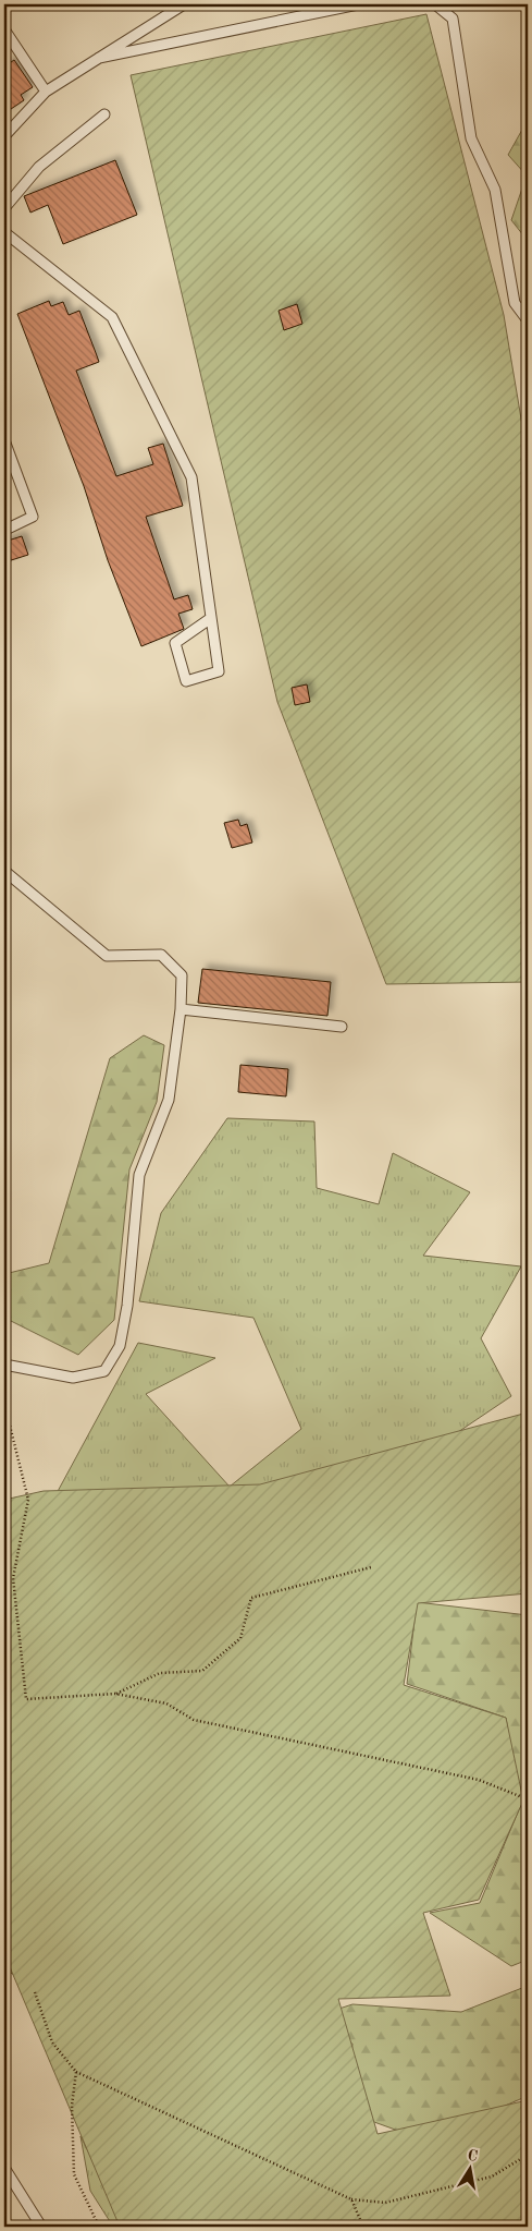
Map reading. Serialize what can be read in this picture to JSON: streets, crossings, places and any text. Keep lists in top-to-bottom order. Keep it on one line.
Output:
{"north":"top"}
